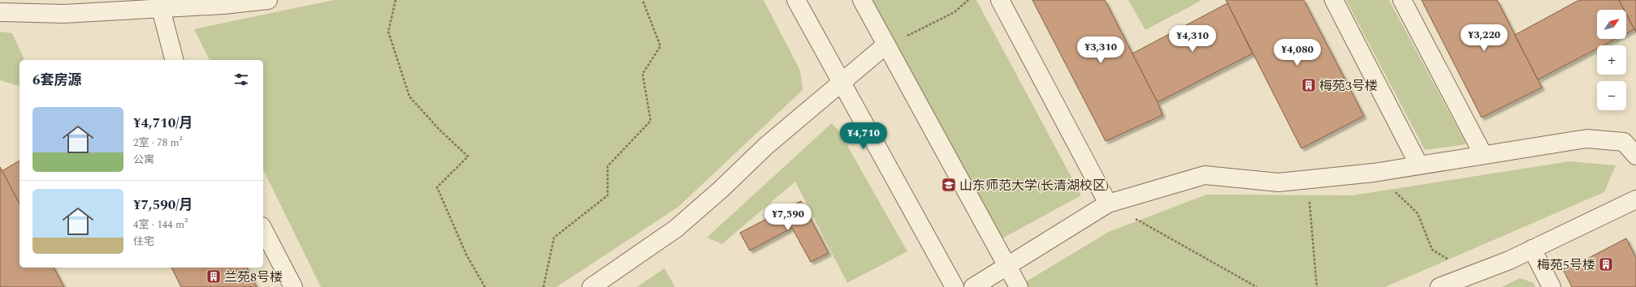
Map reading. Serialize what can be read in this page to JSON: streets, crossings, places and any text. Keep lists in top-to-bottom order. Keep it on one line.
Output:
{"places":{"building":["梅苑3号楼","梅苑5号楼","兰苑8号楼"],"school or university":["山东师范大学(长清湖校区)"]},"north":"top right","page":{"map_buttons":["+","−"],"price":["¥3,220","¥4,310","¥3,310","¥4,080","¥4,710","¥7,590"],"heading":"6套房源","list":[{"name":"¥4,710/月","note":"2室 · 78 m² · 公寓"},{"name":"¥7,590/月","note":"4室 · 144 m² · 住宅"}]}}
